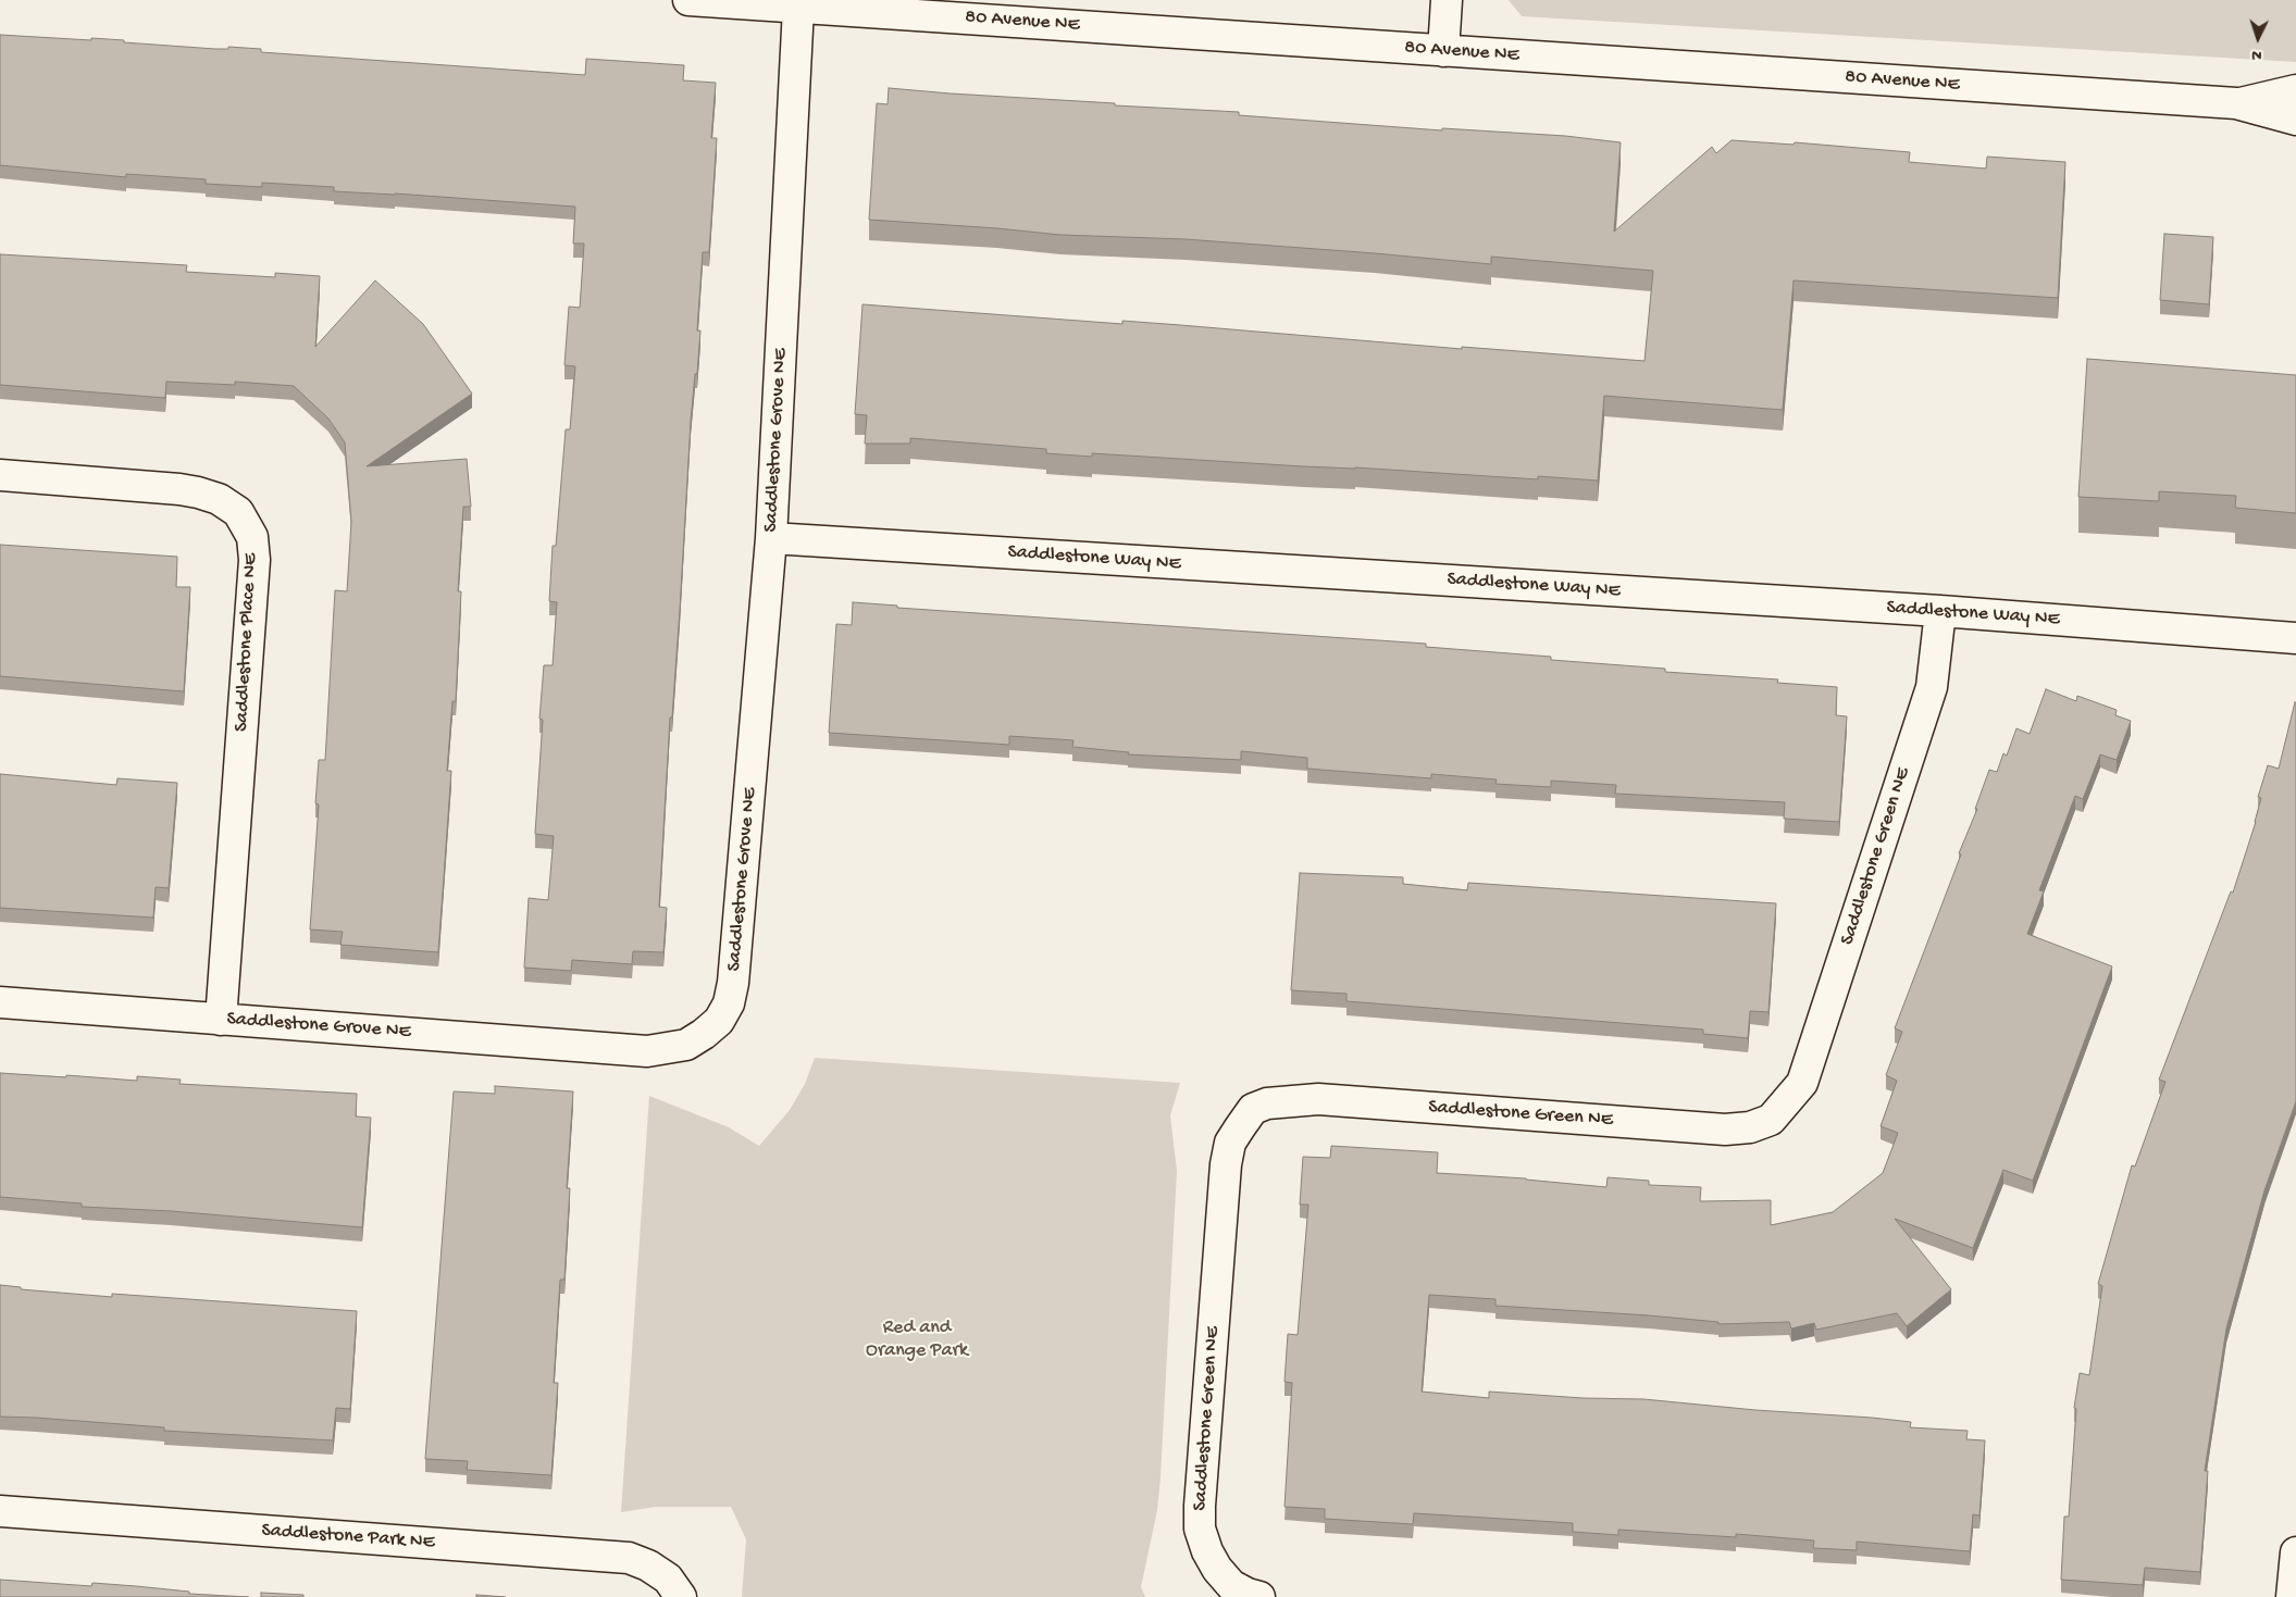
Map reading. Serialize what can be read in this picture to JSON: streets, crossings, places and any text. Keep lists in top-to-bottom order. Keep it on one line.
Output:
{"streets":{"street":["80 Avenue NE","Saddlestone Grove NE","Saddlestone Way NE","Saddlestone Place NE","Saddlestone Green NE","Saddlestone Park NE"]},"crossings":[["80 Avenue NE","Saddlestone Grove NE"],["Saddlestone Grove NE","Saddlestone Way NE"],["Saddlestone Grove NE","Saddlestone Place NE"],["Saddlestone Way NE","Saddlestone Green NE"]],"parks":["Red and Orange Park"],"north":"bottom"}
